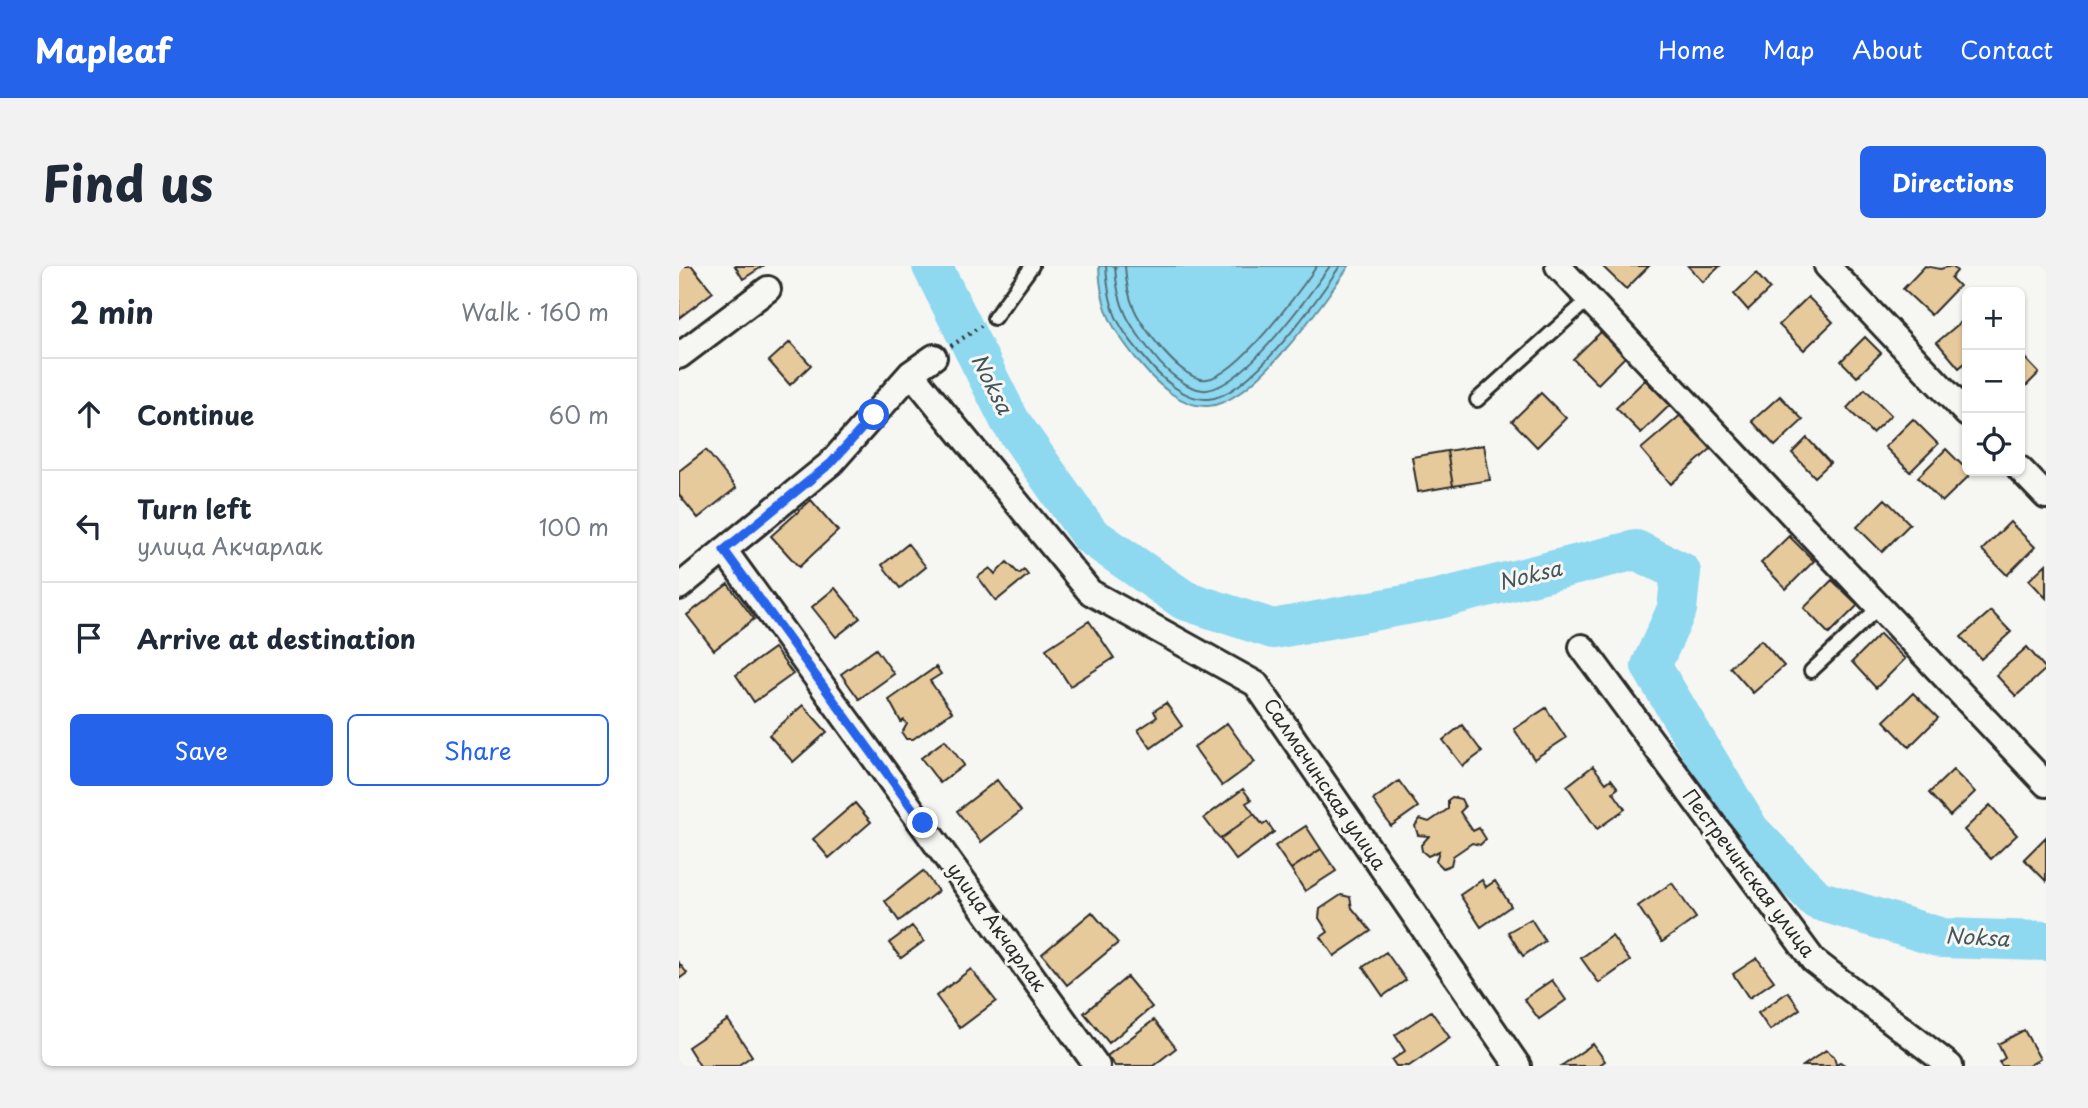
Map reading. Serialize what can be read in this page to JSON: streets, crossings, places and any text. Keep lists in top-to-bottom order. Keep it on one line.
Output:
{"streets":{"street":["Салмачинская улица","Пестречинская улица","улица Акчарлак"]},"water":["Noksa"],"page":{"header":"Mapleaf","nav":["Home","Map","About","Contact"],"title":"Find us","buttons":["Directions",["Save","Share"]],"heading":["2 min","Walk · 160 m"],"map_buttons":["+","−"],"list":[["Continue","60 m"],["Turn left","улица Акчарлак","100 m"],"Arrive at destination"]}}
